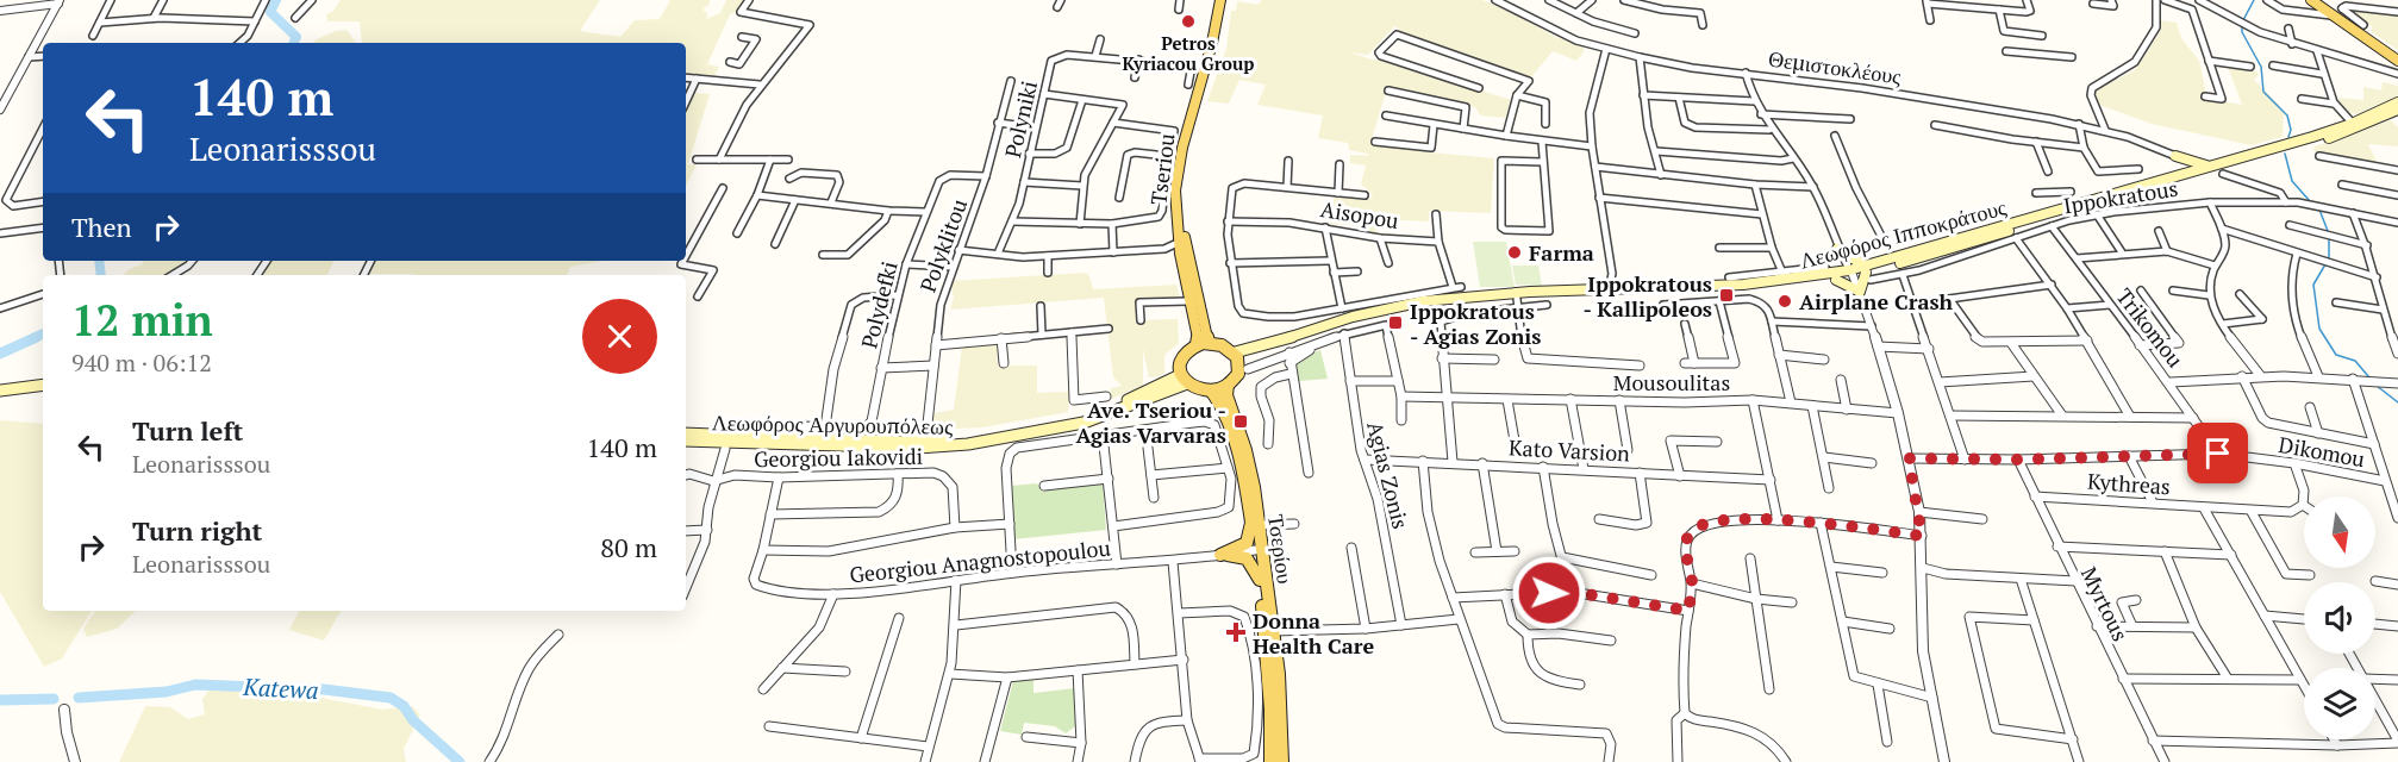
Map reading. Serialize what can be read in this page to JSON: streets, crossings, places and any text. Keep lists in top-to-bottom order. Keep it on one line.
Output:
{"streets":{"main road":["Tseriou","Λεωφόρος Ιπποκράτους","Λεωφόρος Αργυρουπόλεως","Τσερίου"],"street":["Θεμιστοκλέους","Polyniki","Ippokratous","Aisopou","Polyklitou","Polydefki","Trikomou","Mousoulitas","Kato Varsion","Dikomou","Georgiou Iakovidi","Agias Zonis","Kythreas","Georgiou Anagnostopoulou","Myrtous"]},"crossings":[["Tseriou","Λεωφόρος Ιπποκράτους"],["Tseriou","Λεωφόρος Αργυρουπόλεως"],["Tseriou","Τσερίου"],["Ippokratous","Λεωφόρος Ιπποκράτους"],["Ippokratous","Trikomou"],["Λεωφόρος Ιπποκράτους","Λεωφόρος Αργυρουπόλεως"],["Λεωφόρος Ιπποκράτους","Τσερίου"],["Polyklitou","Polydefki"],["Trikomou","Dikomou"],["Λεωφόρος Αργυρουπόλεως","Τσερίου"],["Kato Varsion","Agias Zonis"],["Dikomou","Myrtous"],["Kythreas","Myrtous"],["Τσερίου","Georgiou Anagnostopoulou"]],"water":["Katewa"],"places":{"other":["Petros Kyriacou Group","Farma","Airplane Crash"],"transit":["Ippokratous - Kallipoleos","Ippokratous - Agias Zonis","Ave. Tseriou - Agias Varvaras"],"health":["Donna Health Care"]},"north":"bottom","page":{"turn":["140 m","Leonarisssou"],"then":"Then","heading":["12 min","940 m · 06:12"],"list":[{"name":"Turn left","note":"Leonarisssou","value":"140 m"},{"name":"Turn right","note":"Leonarisssou","value":"80 m"}]}}
